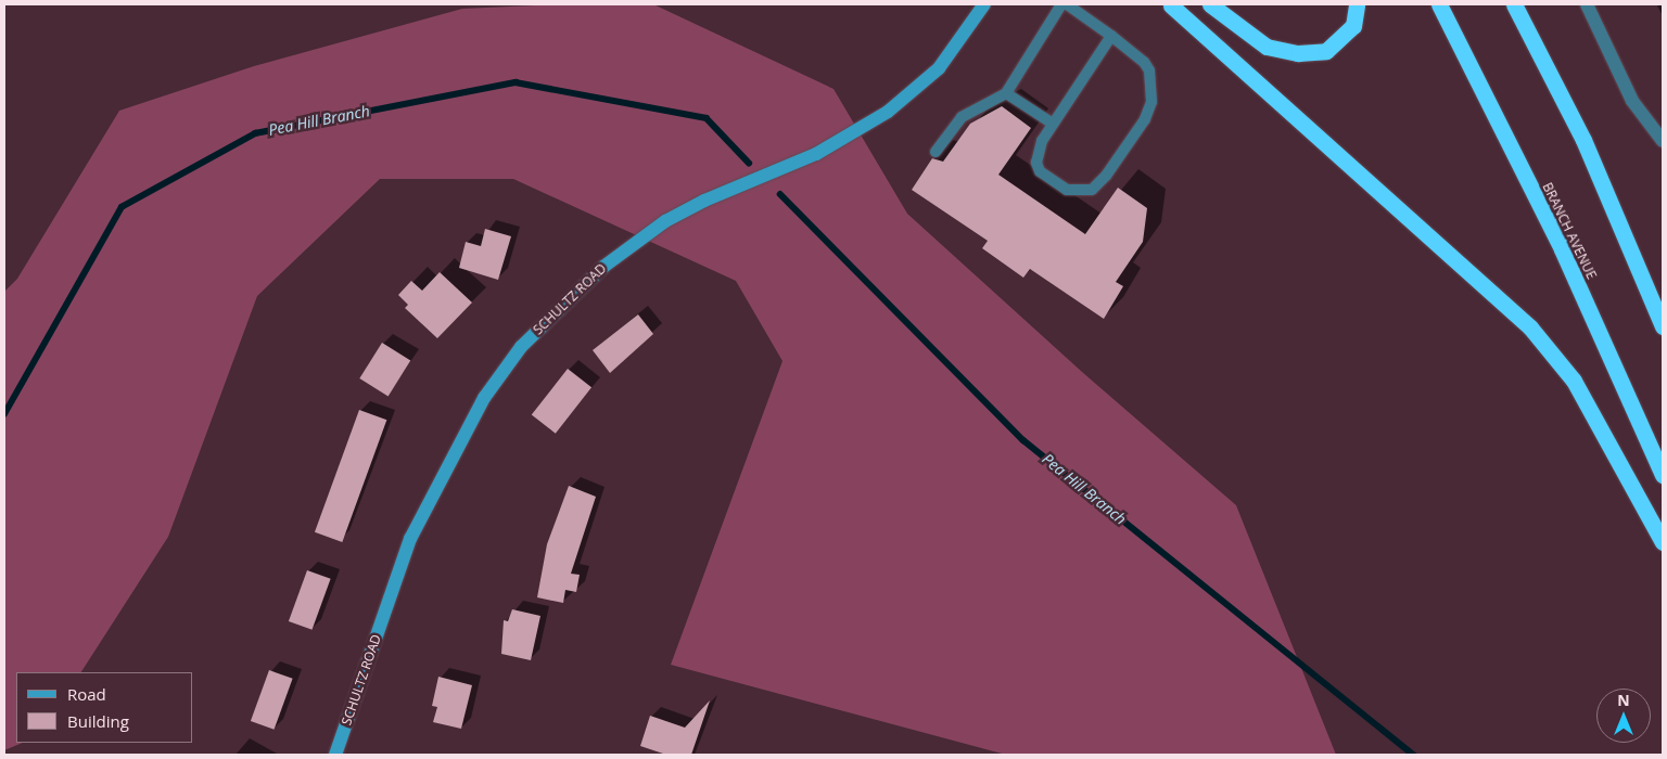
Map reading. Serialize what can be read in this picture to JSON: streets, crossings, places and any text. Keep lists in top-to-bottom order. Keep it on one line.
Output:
{"streets":{"highway":["BRANCH AVENUE"],"street":["SCHULTZ ROAD"]},"water":["Pea Hill Branch"],"legend":["Road","Building"],"north":"top"}
